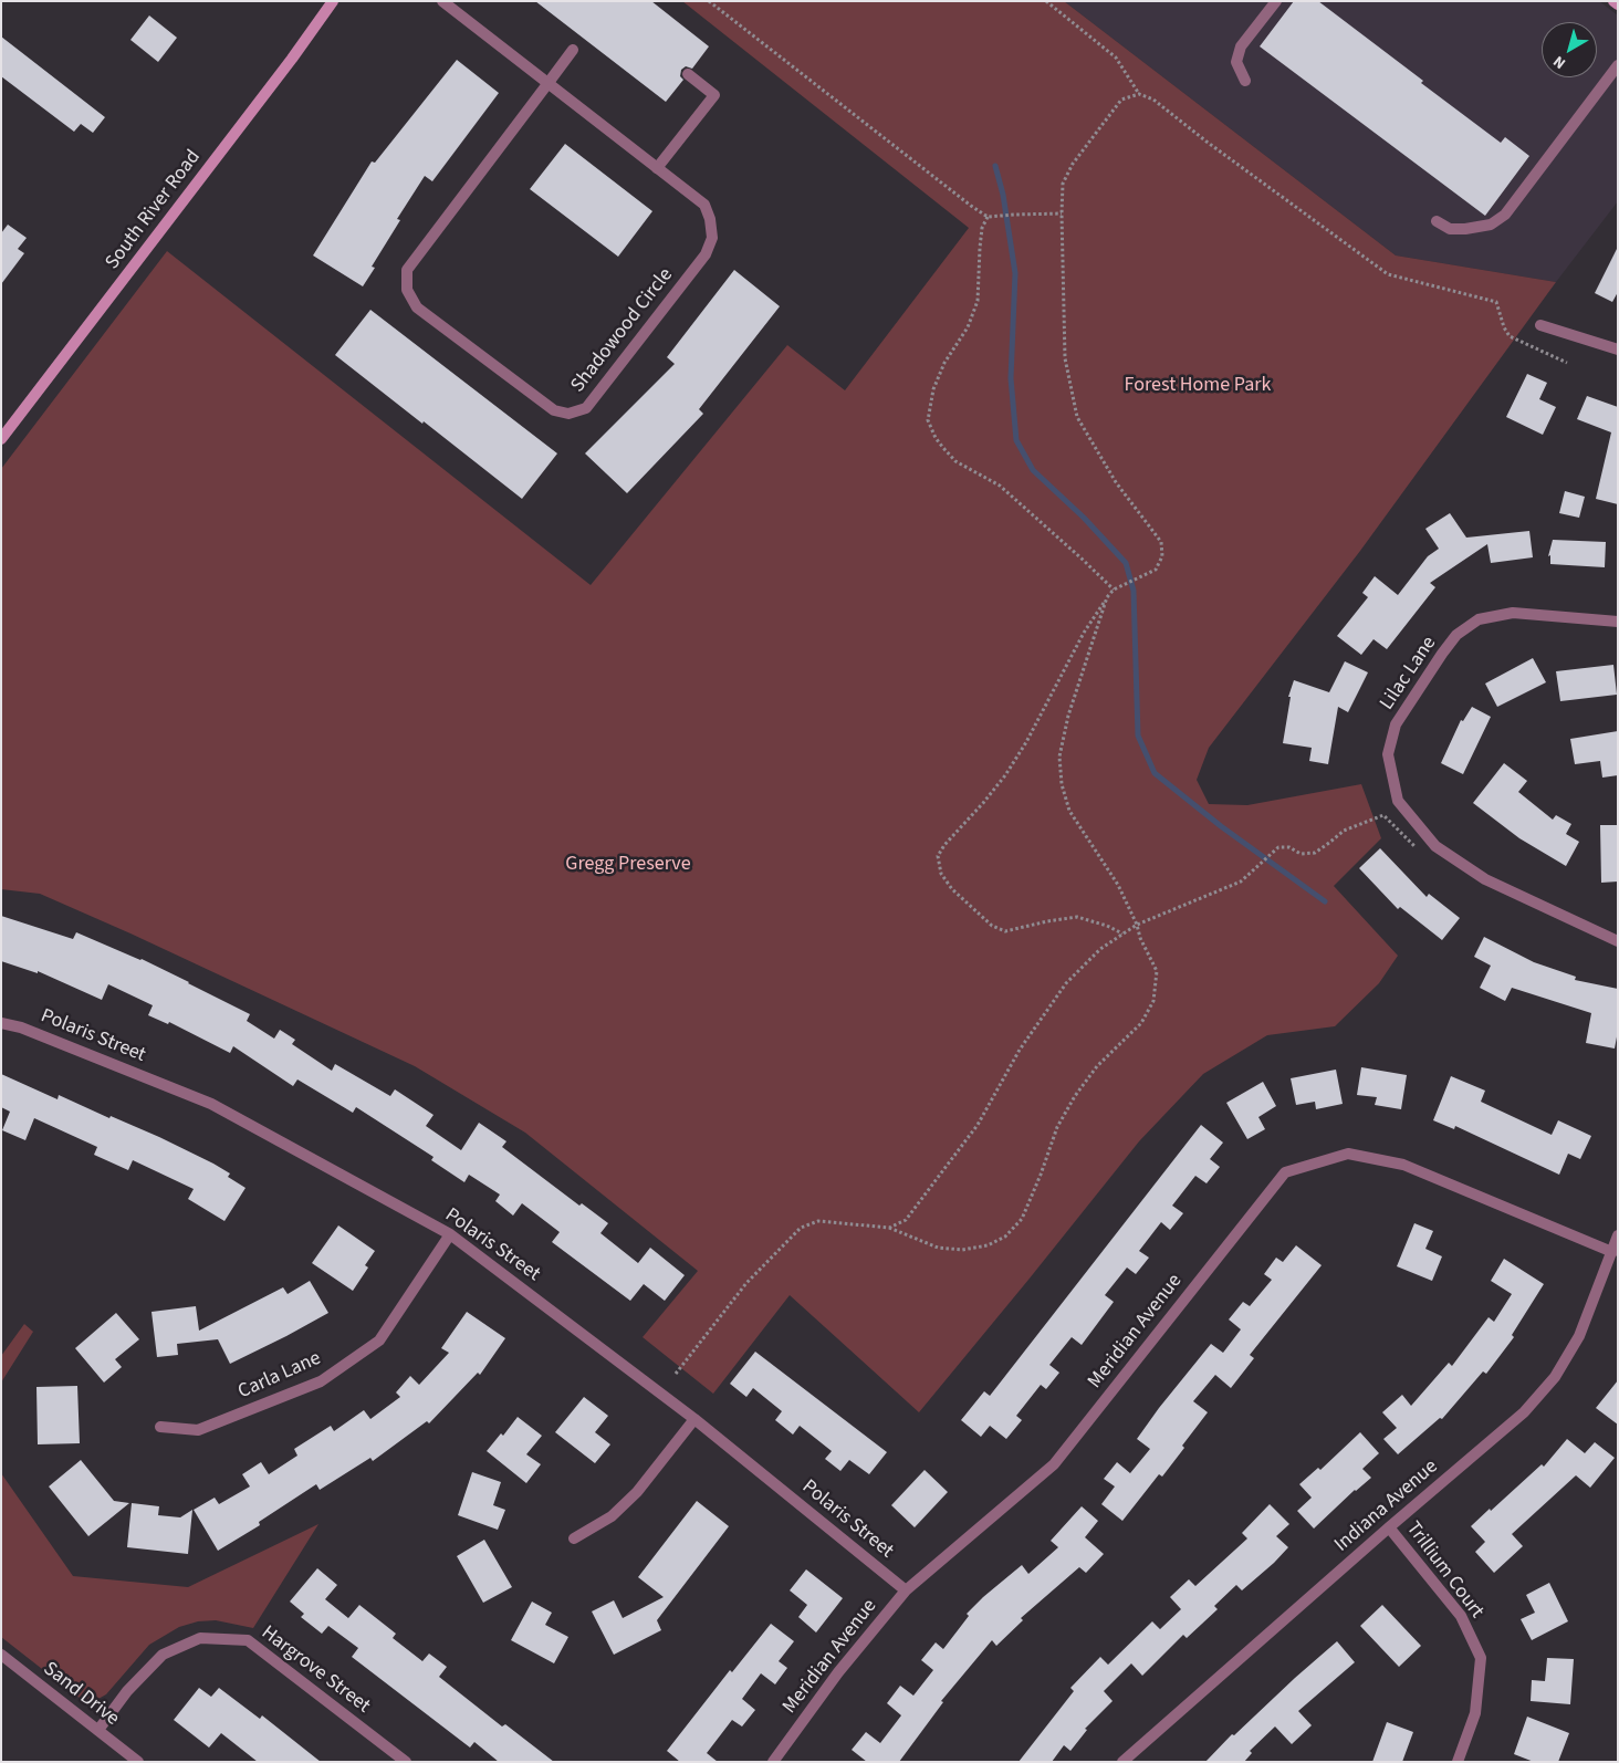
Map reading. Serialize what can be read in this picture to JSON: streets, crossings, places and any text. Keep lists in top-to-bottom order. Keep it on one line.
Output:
{"streets":{"street":["South River Road","Shadowood Circle","Lilac Lane","Polaris Street","Meridian Avenue","Carla Lane","Indiana Avenue","Trillium Court","Hargrove Street","Sand Drive"]},"crossings":[["Polaris Street","Meridian Avenue"],["Polaris Street","Carla Lane"],["Meridian Avenue","Indiana Avenue"],["Indiana Avenue","Trillium Court"],["Hargrove Street","Sand Drive"]],"parks":["Forest Home Park","Gregg Preserve"],"north":"bottom left"}
